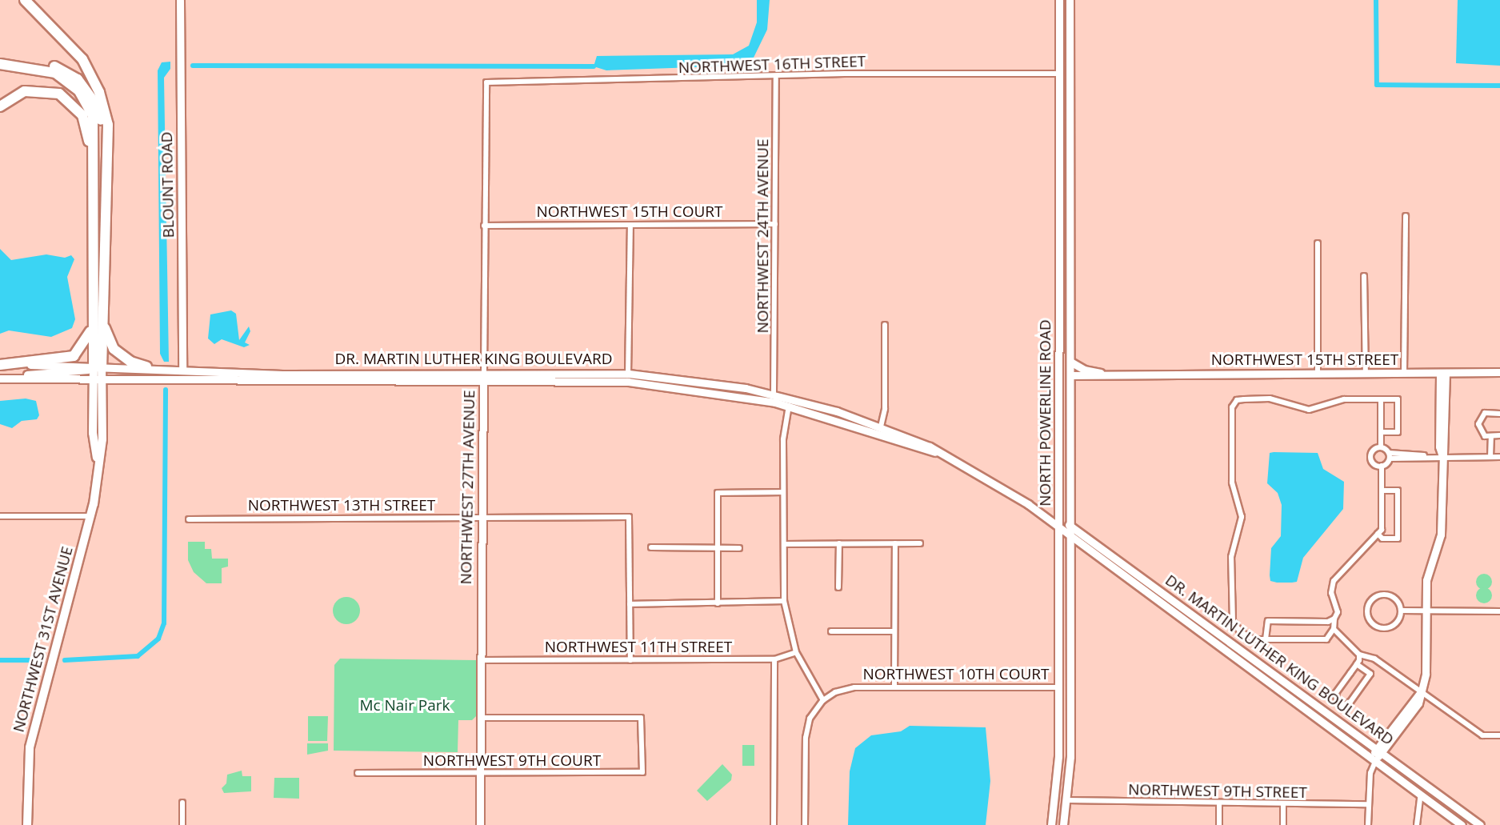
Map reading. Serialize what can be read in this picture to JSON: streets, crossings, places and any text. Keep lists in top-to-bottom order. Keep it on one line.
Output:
{"streets":{"main road":["BLOUNT ROAD","DR. MARTIN LUTHER KING BOULEVARD","NORTHWEST 15TH STREET","NORTH POWERLINE ROAD","NORTHWEST 27TH AVENUE","NORTHWEST 31ST AVENUE"],"street":["NORTHWEST 16TH STREET","NORTHWEST 15TH COURT","NORTHWEST 24TH AVENUE","NORTHWEST 13TH STREET","NORTHWEST 11TH STREET","NORTHWEST 10TH COURT","NORTHWEST 9TH COURT","NORTHWEST 9TH STREET"]},"crossings":[["NORTHWEST 16TH STREET","NORTHWEST 24TH AVENUE"],["NORTHWEST 16TH STREET","NORTH POWERLINE ROAD"],["NORTHWEST 16TH STREET","NORTHWEST 27TH AVENUE"],["BLOUNT ROAD","DR. MARTIN LUTHER KING BOULEVARD"],["NORTHWEST 15TH COURT","NORTHWEST 24TH AVENUE"],["NORTHWEST 15TH COURT","NORTHWEST 27TH AVENUE"],["NORTHWEST 24TH AVENUE","DR. MARTIN LUTHER KING BOULEVARD"],["DR. MARTIN LUTHER KING BOULEVARD","NORTH POWERLINE ROAD"],["DR. MARTIN LUTHER KING BOULEVARD","NORTHWEST 27TH AVENUE"],["DR. MARTIN LUTHER KING BOULEVARD","NORTHWEST 31ST AVENUE"],["NORTHWEST 15TH STREET","NORTH POWERLINE ROAD"],["NORTH POWERLINE ROAD","NORTHWEST 10TH COURT"],["NORTH POWERLINE ROAD","NORTHWEST 9TH STREET"],["NORTHWEST 27TH AVENUE","NORTHWEST 13TH STREET"],["NORTHWEST 27TH AVENUE","NORTHWEST 11TH STREET"],["NORTHWEST 27TH AVENUE","NORTHWEST 9TH COURT"]],"parks":["Mc Nair Park"]}
